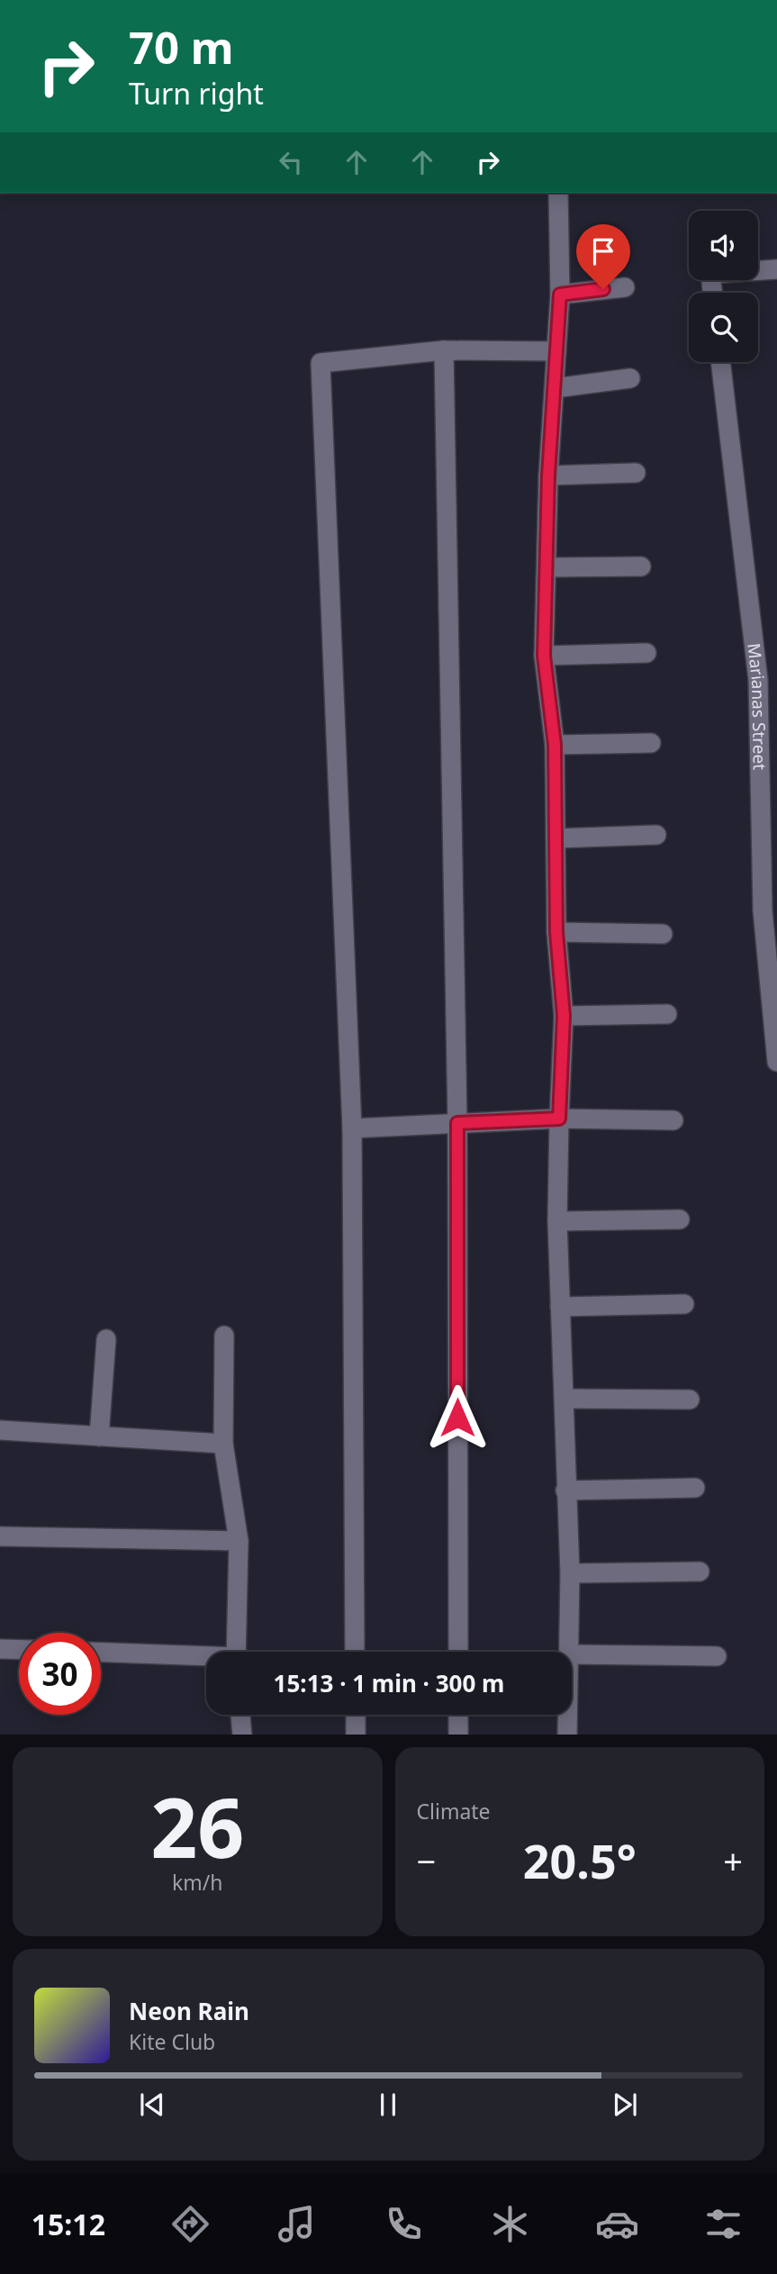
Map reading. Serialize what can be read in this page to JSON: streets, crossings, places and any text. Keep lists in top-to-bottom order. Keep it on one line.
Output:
{"streets":{"street":["Marianas Street"]},"page":{"turn":["70 m","Turn right"],"limit":"30","trip":"15:13 · 1 min · 300 m","tile":[["26","km/h"],"Climate"],"heat":["−","20.5°","+"],"song":["Neon Rain","Kite Club"],"tabs":"15:12"}}
